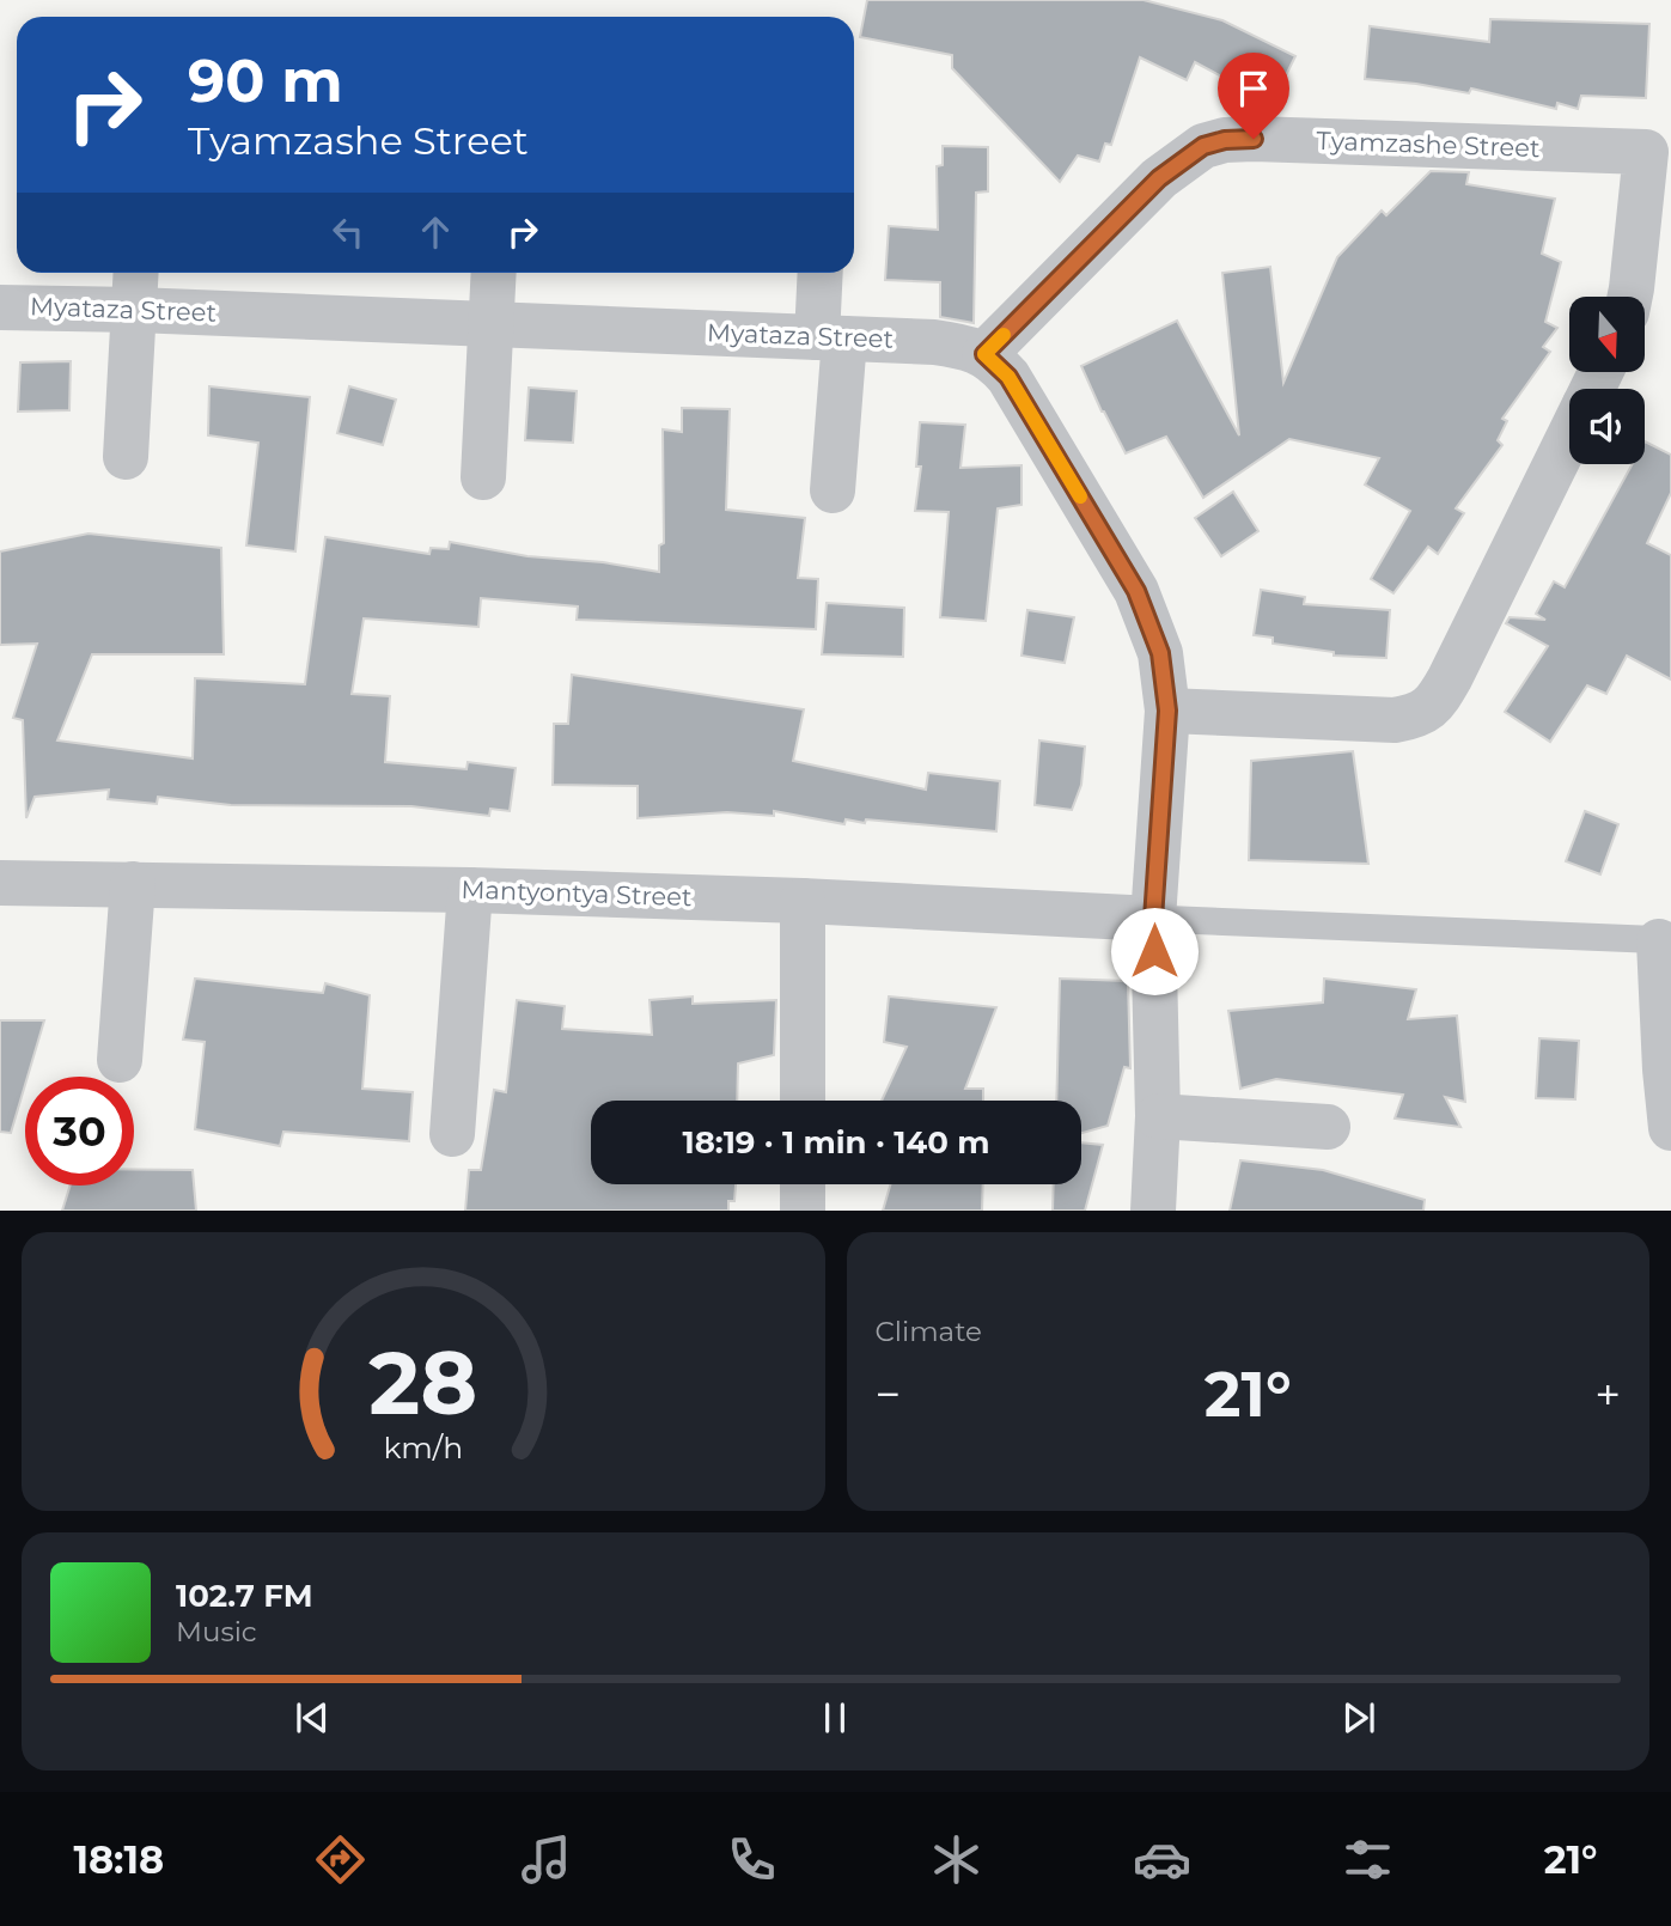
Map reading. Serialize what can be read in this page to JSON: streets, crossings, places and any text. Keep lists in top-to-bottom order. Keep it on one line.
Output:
{"streets":{"street":["Tyamzashe Street","Myataza Street","Mantyontya Street"]},"crossings":[["Tyamzashe Street","Myataza Street"]],"north":"bottom","page":{"turn":["90 m","Tyamzashe Street"],"limit":"30","trip":"18:19 · 1 min · 140 m","tile":"Climate","heat":["−","21°","+"],"song":["102.7 FM","Music"],"tabs":["18:18","21°"],"gauge":["28","km/h"]}}
